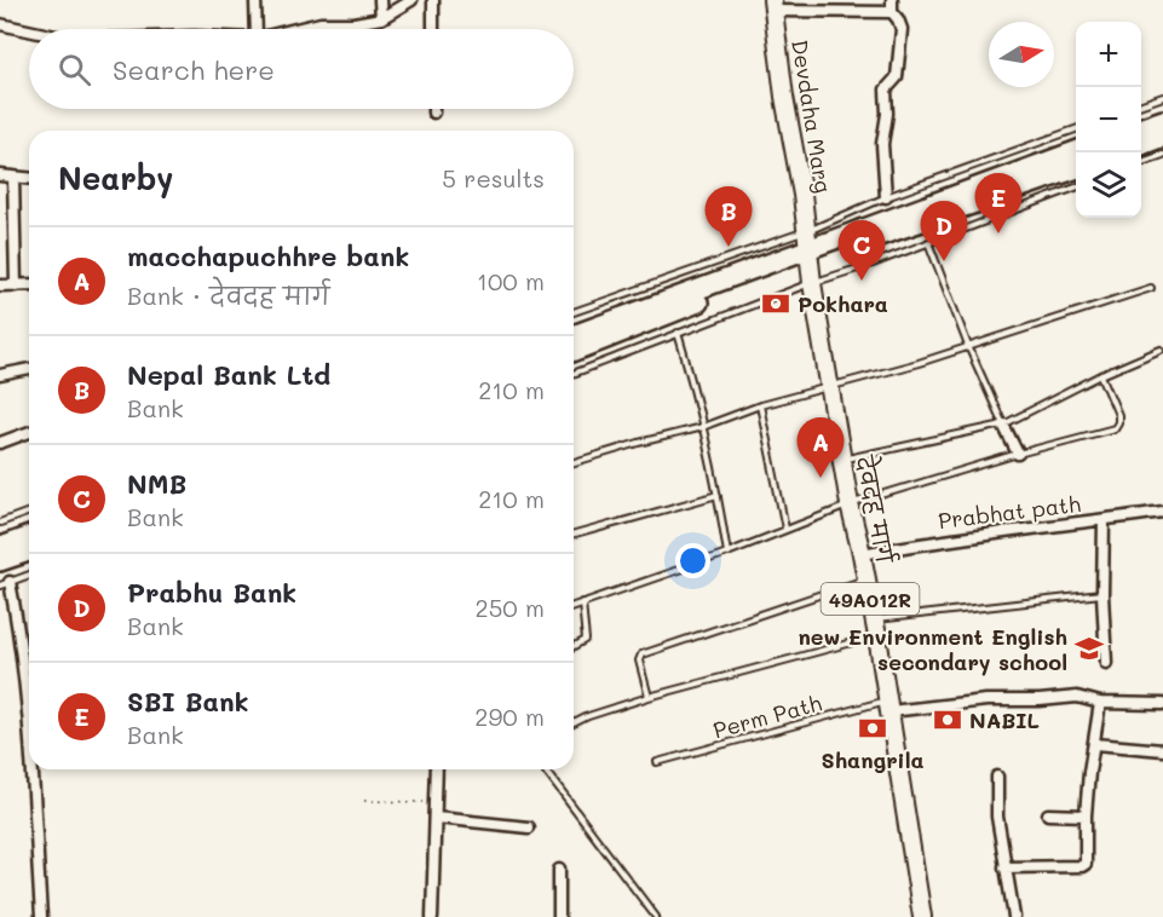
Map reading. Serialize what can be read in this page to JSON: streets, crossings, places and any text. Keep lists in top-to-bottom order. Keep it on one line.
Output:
{"streets":{"main road":["Devdaha Marg","देवदह मार्ग","49A012R"],"street":["Prabhat path"],"lane":["Perm Path"]},"crossings":[["Devdaha Marg","देवदह मार्ग"],["देवदह मार्ग","Prabhat path"],["देवदह मार्ग","Perm Path"]],"places":{"bank":["Pokhara","NABIL","Shangrila"],"school or university":["new Environment English secondary school"]},"north":"right","page":{"map_buttons":["+","−"],"search":"Search here","heading":["Nearby","5 results"],"pins":["E","B","D","C","A"],"list":[{"mark":"A","name":"macchapuchhre bank","note":"Bank · देवदह मार्ग","value":"100 m"},{"mark":"B","name":"Nepal Bank Ltd","note":"Bank","value":"210 m"},{"mark":"C","name":"NMB","note":"Bank","value":"210 m"},{"mark":"D","name":"Prabhu Bank","note":"Bank","value":"250 m"},{"mark":"E","name":"SBI Bank","note":"Bank","value":"290 m"}]}}
